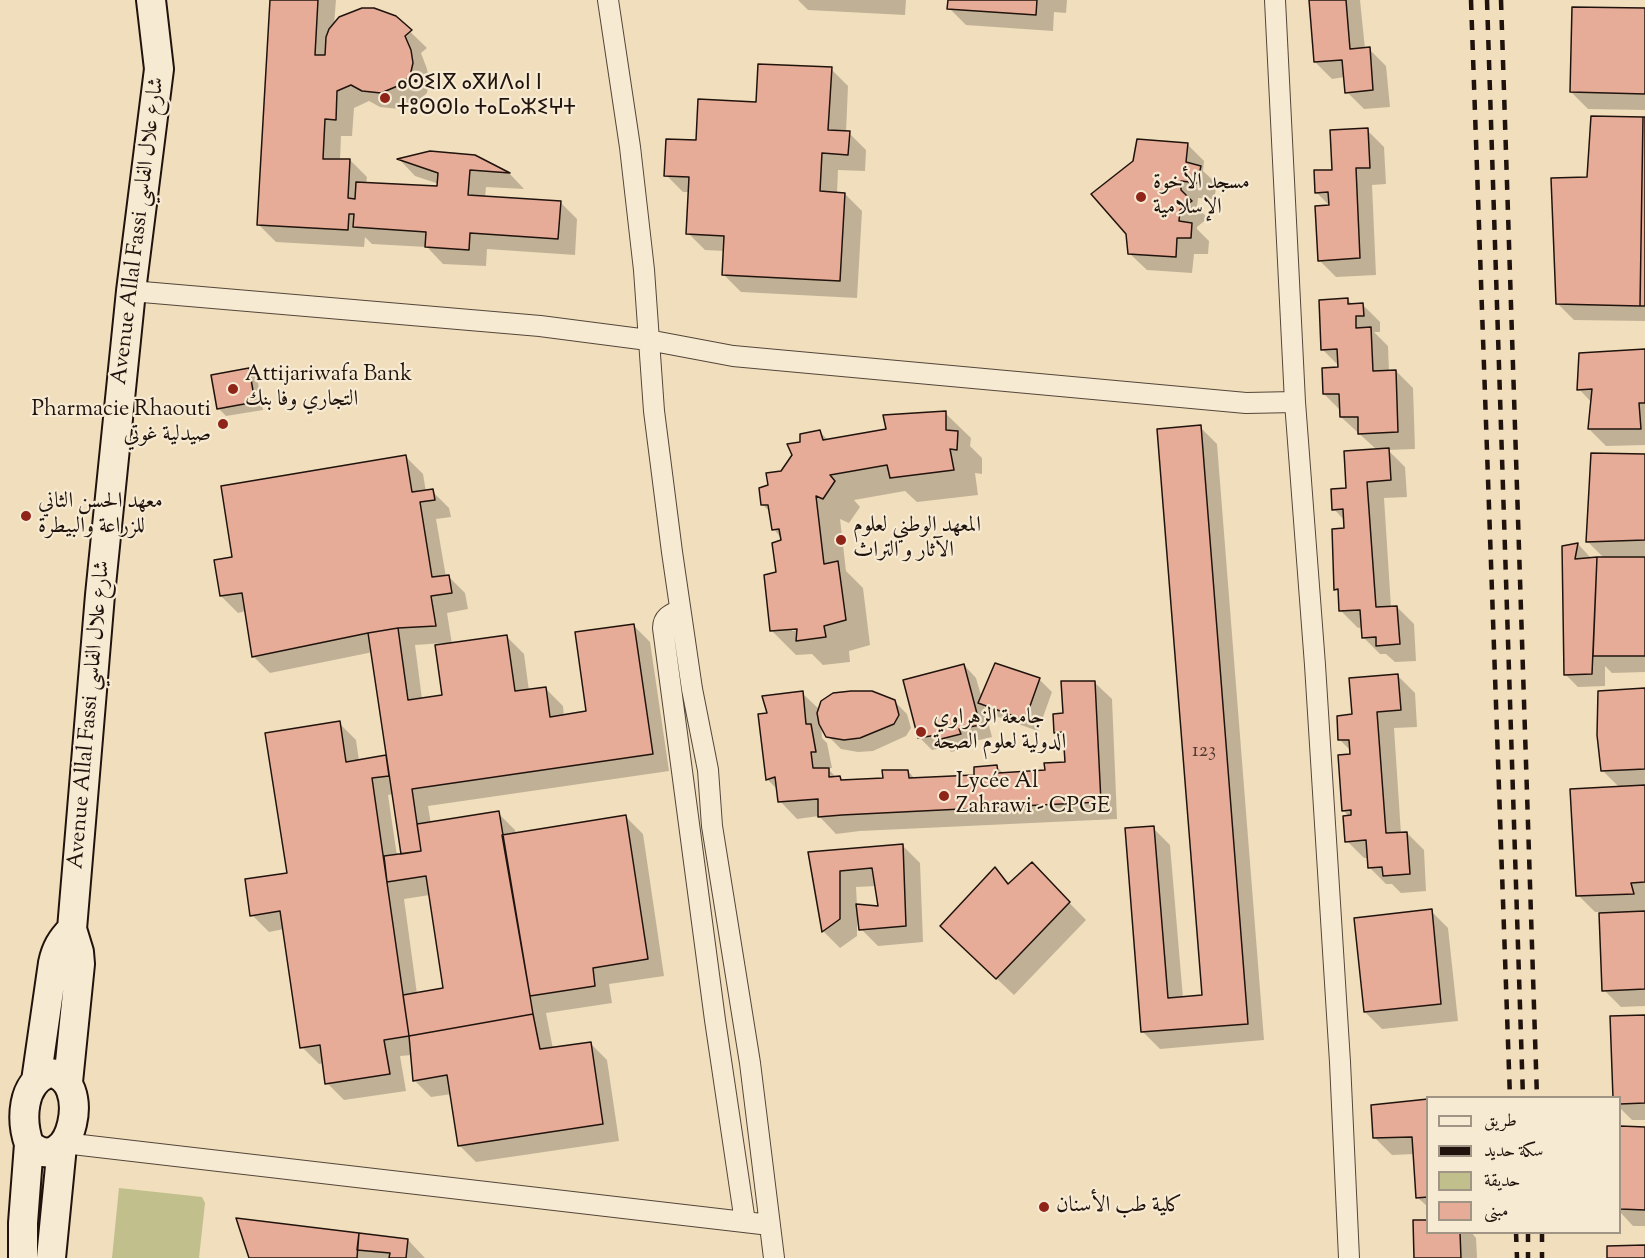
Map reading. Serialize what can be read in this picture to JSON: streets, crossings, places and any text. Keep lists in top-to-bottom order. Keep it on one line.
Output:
{"streets":{"street":["Avenue Allal Fassi شارع علال الفاسي"]},"places":["ⴰⵙⵉⵏⴳ ⴰⴳⵍⴷⴰⵏ ⵏ ⵜⵓⵙⵙⵏⴰ ⵜⴰⵎⴰⵣⵉⵖⵜ","مسجد الأخوة الإسلامية","Attijariwafa Bank التجاري وفا بنك","Pharmacie Rhaouti صيدلية غوتي","معهد الحسن الثاني للزراعة والبيطرة","المعهد الوطني لعلوم الآثار و التراث","جامعة الزهراوي الدولية لعلوم الصحة","Lycée Al Zahrawi - CPGE","كلية طب الأسنان"],"house_numbers":["123"],"legend":["طريق","سكة حديد","حديقة","مبنى"]}
